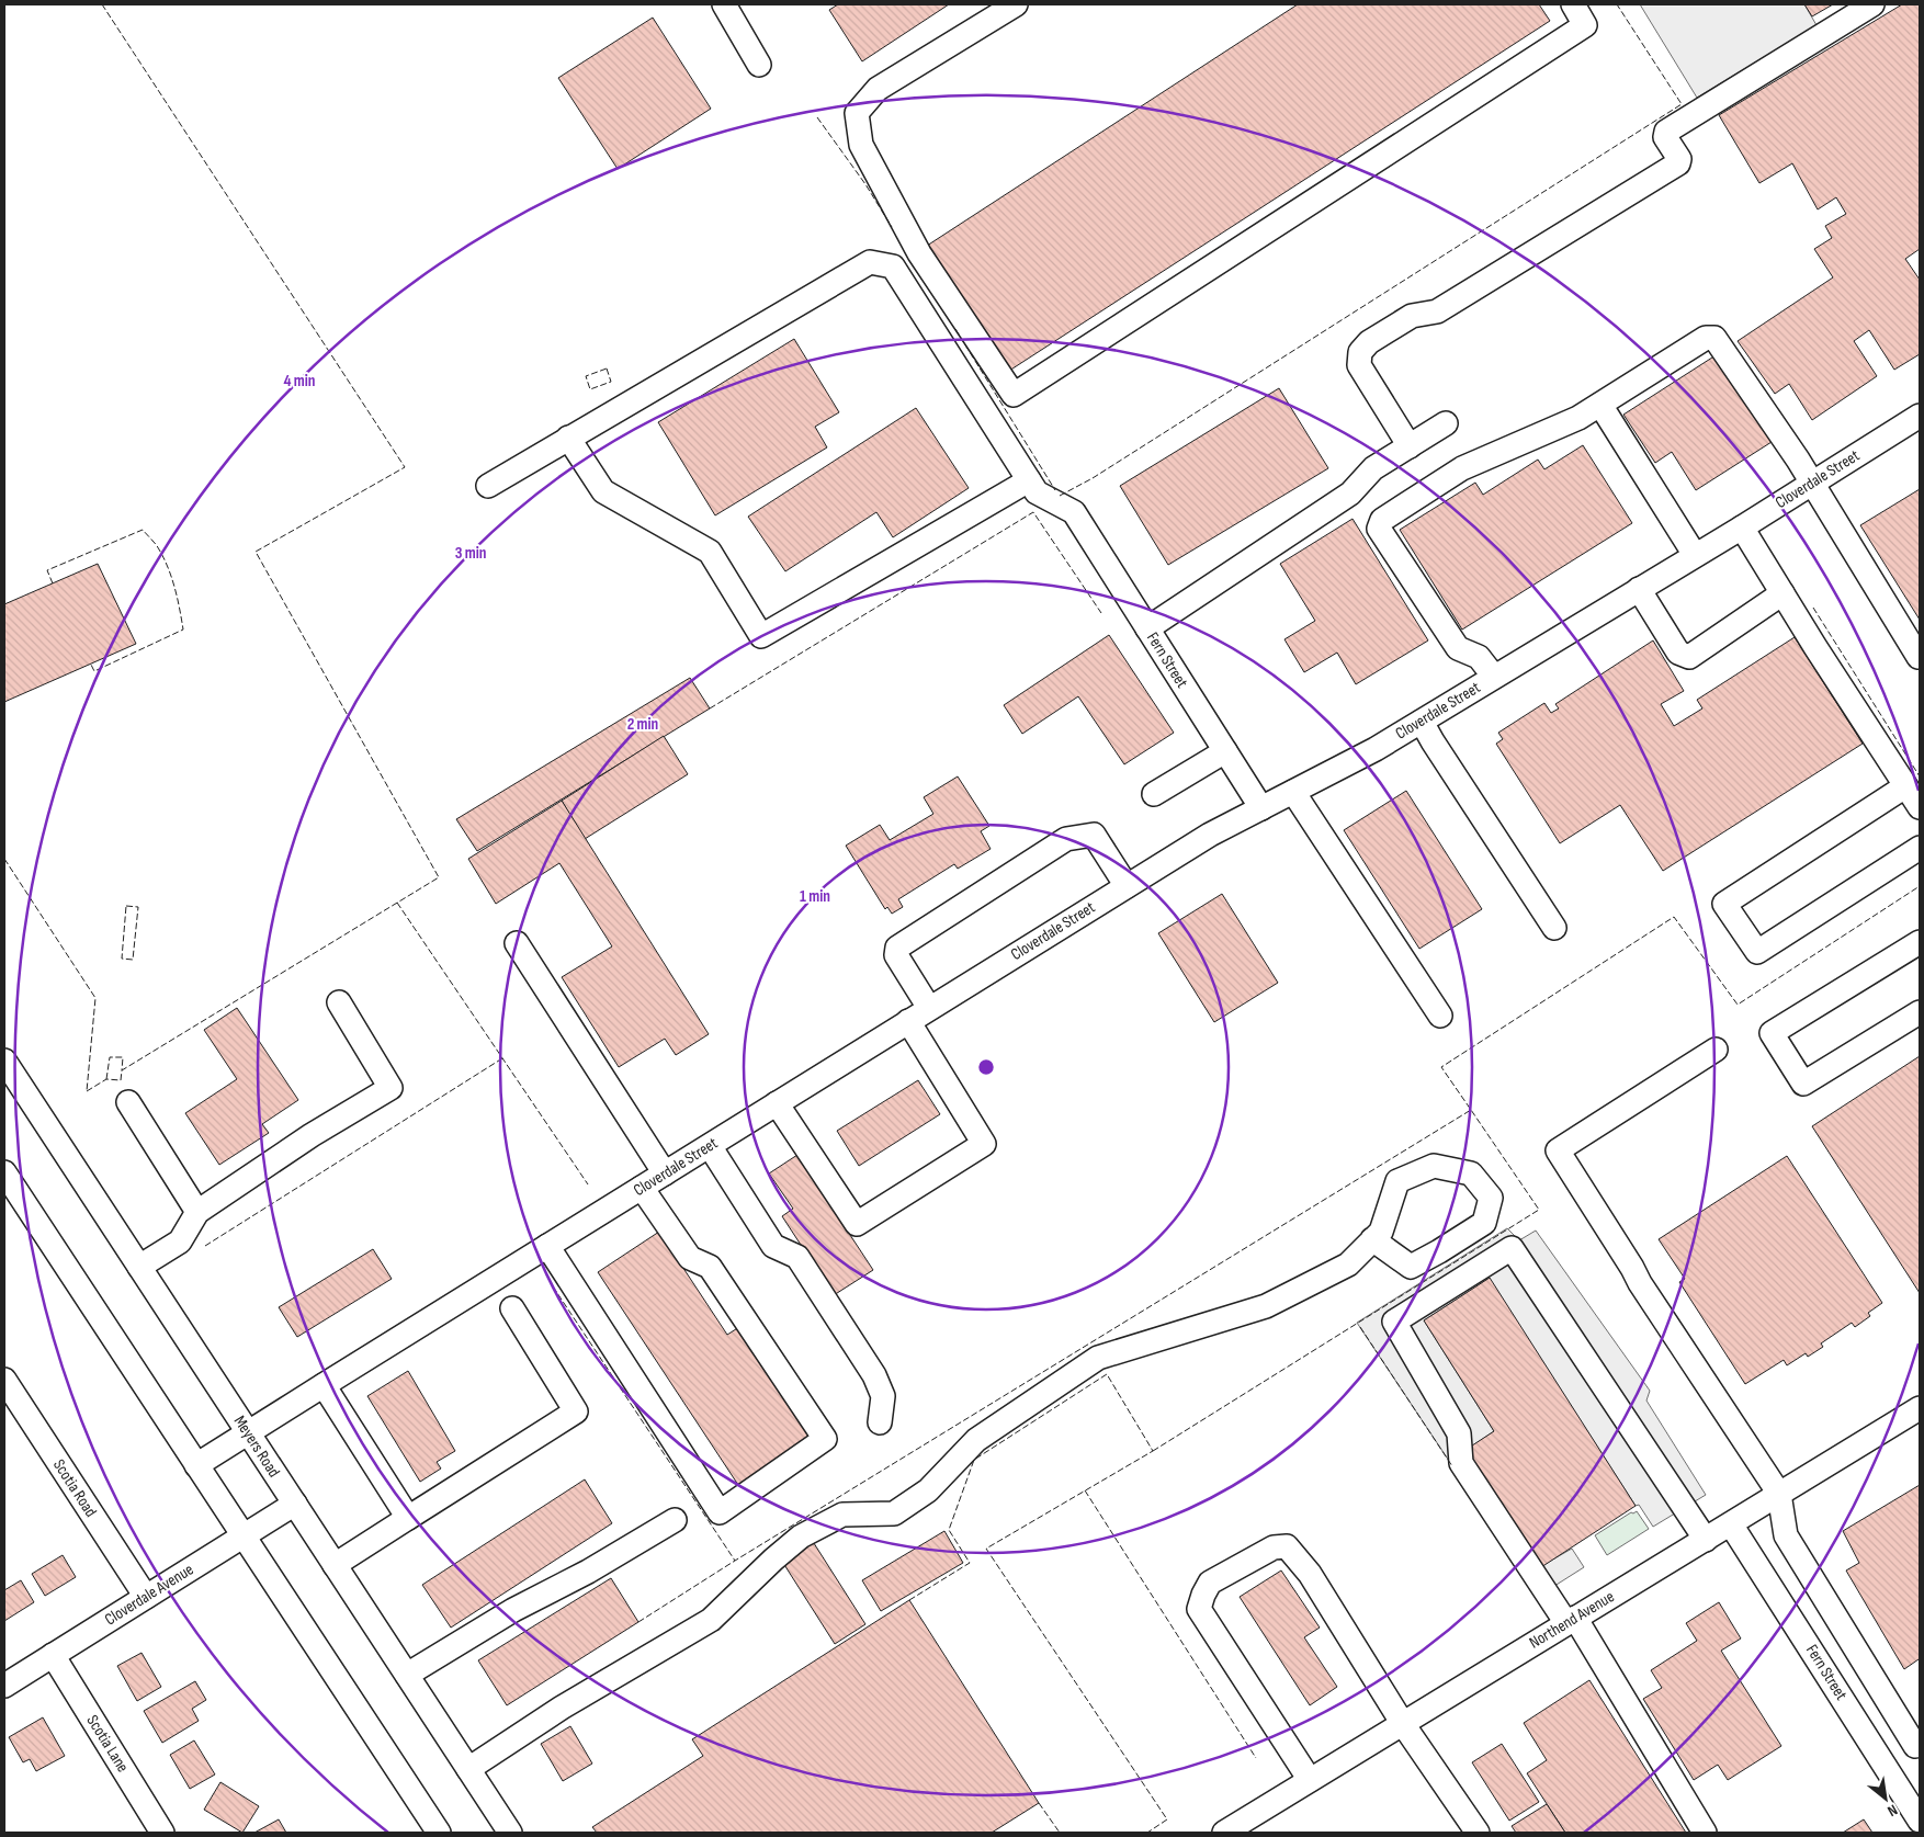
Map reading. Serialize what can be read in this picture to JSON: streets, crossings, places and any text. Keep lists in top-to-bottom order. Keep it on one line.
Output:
{"streets":{"street":["Cloverdale Street","Fern Street","Meyers Road","Scotia Road","Cloverdale Avenue","Northend Avenue","Scotia Lane"]},"crossings":[["Cloverdale Street","Fern Street"],["Cloverdale Street","Meyers Road"],["Fern Street","Northend Avenue"],["Meyers Road","Cloverdale Avenue"],["Scotia Road","Cloverdale Avenue"],["Cloverdale Avenue","Scotia Lane"]],"north":"bottom right","rings":["4 min","3 min","2 min","1 min"]}
